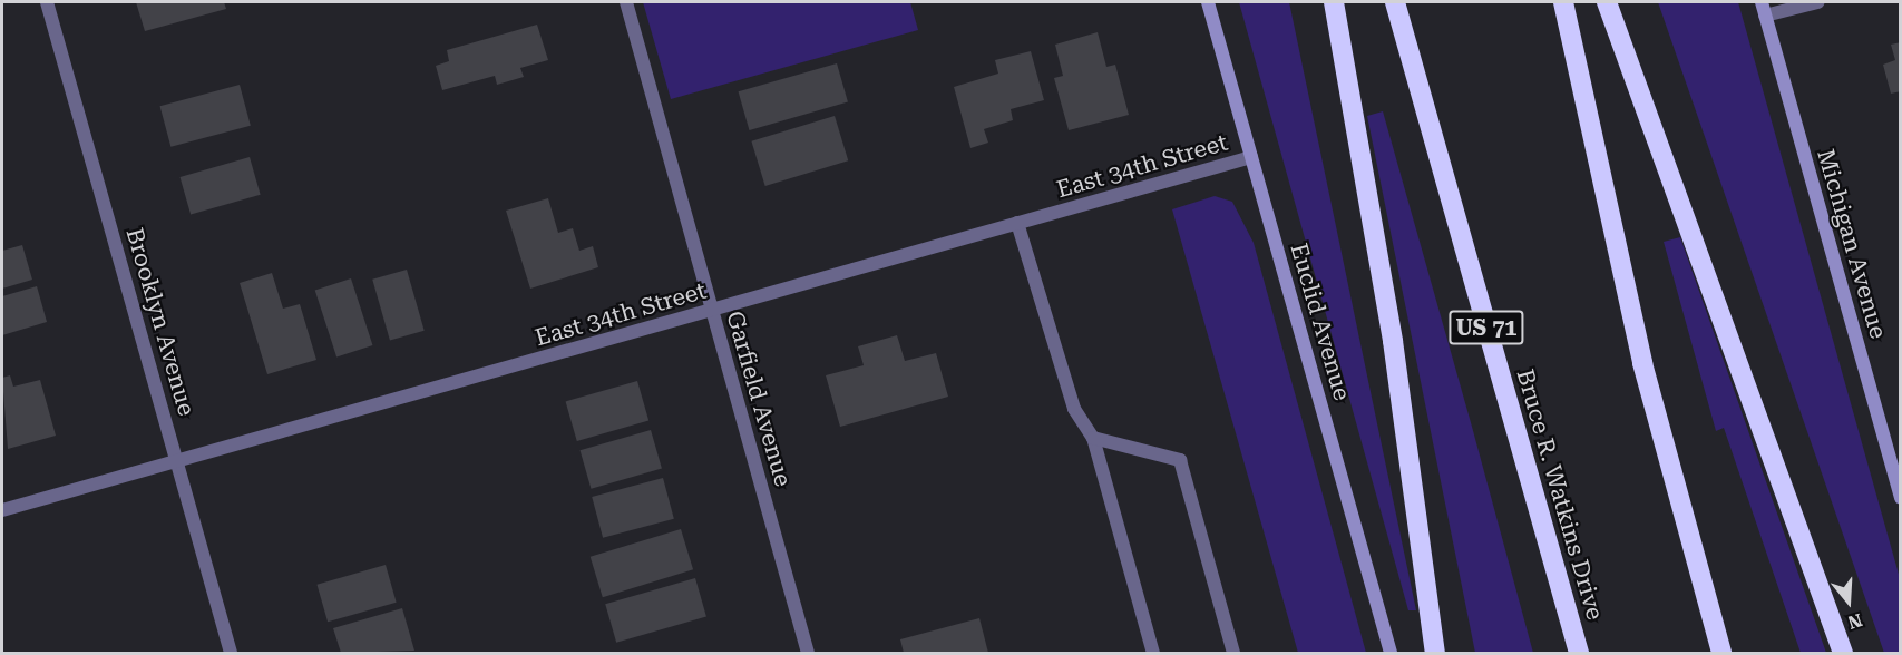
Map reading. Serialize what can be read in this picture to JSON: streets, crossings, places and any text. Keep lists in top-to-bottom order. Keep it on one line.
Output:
{"streets":{"highway":["US 71","Bruce R. Watkins Drive"],"street":["East 34th Street","Michigan Avenue","Brooklyn Avenue","Euclid Avenue","Garfield Avenue"]},"crossings":[["East 34th Street","Brooklyn Avenue"],["East 34th Street","Euclid Avenue"],["East 34th Street","Garfield Avenue"]],"north":"bottom"}
